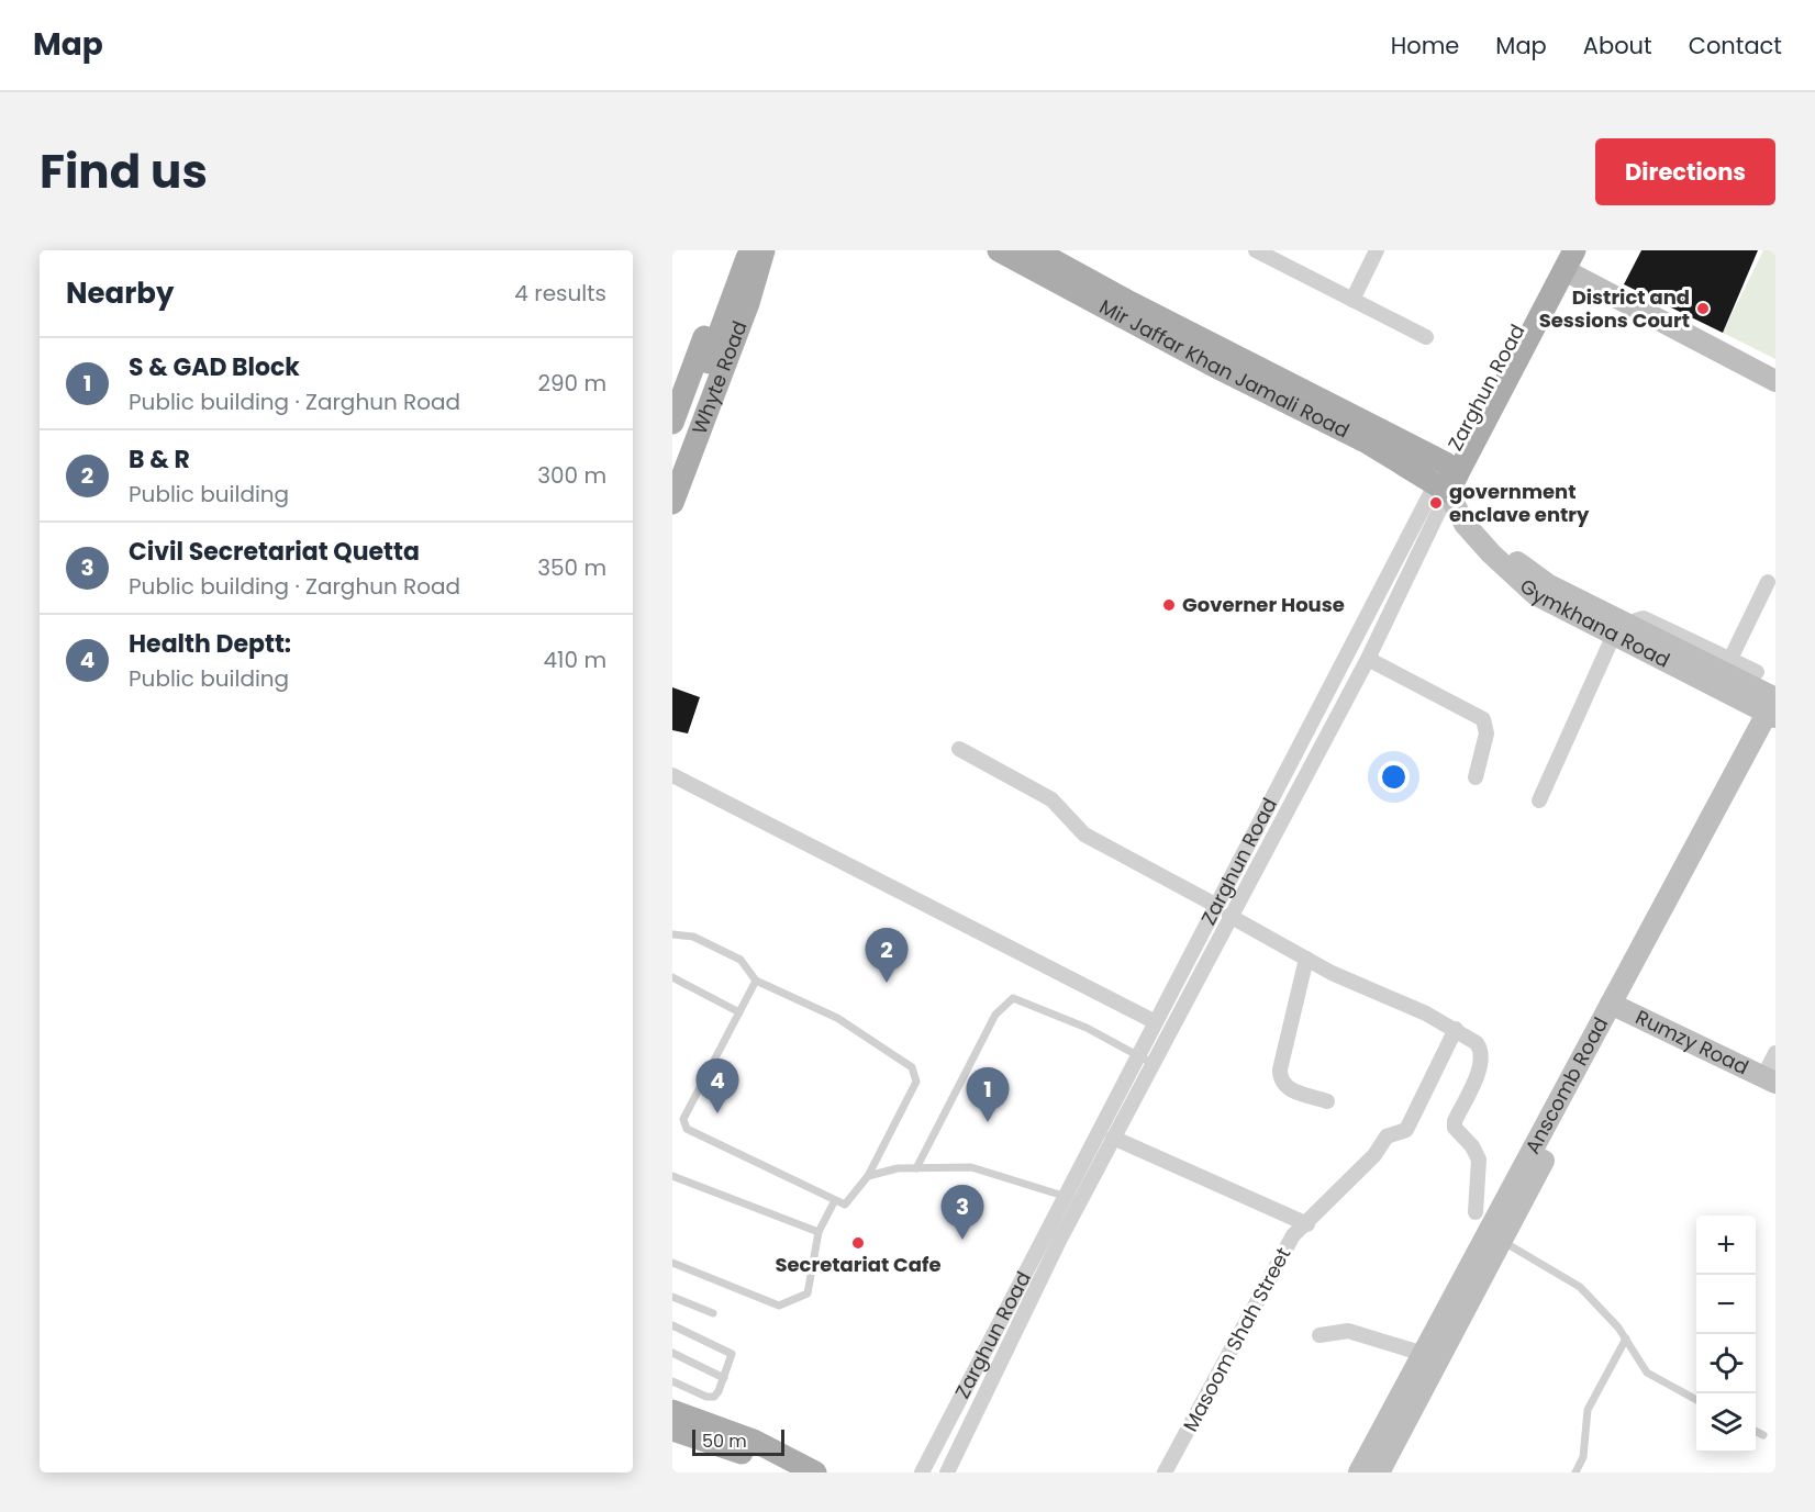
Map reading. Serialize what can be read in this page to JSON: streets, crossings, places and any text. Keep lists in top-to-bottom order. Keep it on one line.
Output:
{"streets":{"main road":["Mir Jaffar Khan Jamali Road","Whyte Road","Zarghun Road"],"street":["Gymkhana Road","Rumzy Road","Anscomb Road","Masoom Shah Street"]},"crossings":[["Mir Jaffar Khan Jamali Road","Zarghun Road"],["Mir Jaffar Khan Jamali Road","Gymkhana Road"],["Zarghun Road","Gymkhana Road"],["Gymkhana Road","Anscomb Road"],["Rumzy Road","Anscomb Road"]],"places":["District and Sessions Court","government enclave entry","Governer House","Secretariat Cafe"],"scale_bar":"50 m","page":{"header":"Map","nav":["Home","Map","About","Contact"],"title":"Find us","buttons":"Directions","heading":["Nearby","4 results"],"list":[{"mark":"1","name":"S & GAD Block","note":"Public building · Zarghun Road","value":"290 m"},{"mark":"2","name":"B & R","note":"Public building","value":"300 m"},{"mark":"3","name":"Civil Secretariat Quetta","note":"Public building · Zarghun Road","value":"350 m"},{"mark":"4","name":"Health Deptt:","note":"Public building","value":"410 m"}],"pins":["2","4","1","3"],"map_buttons":["+","−"],"scale":"50 m"}}
